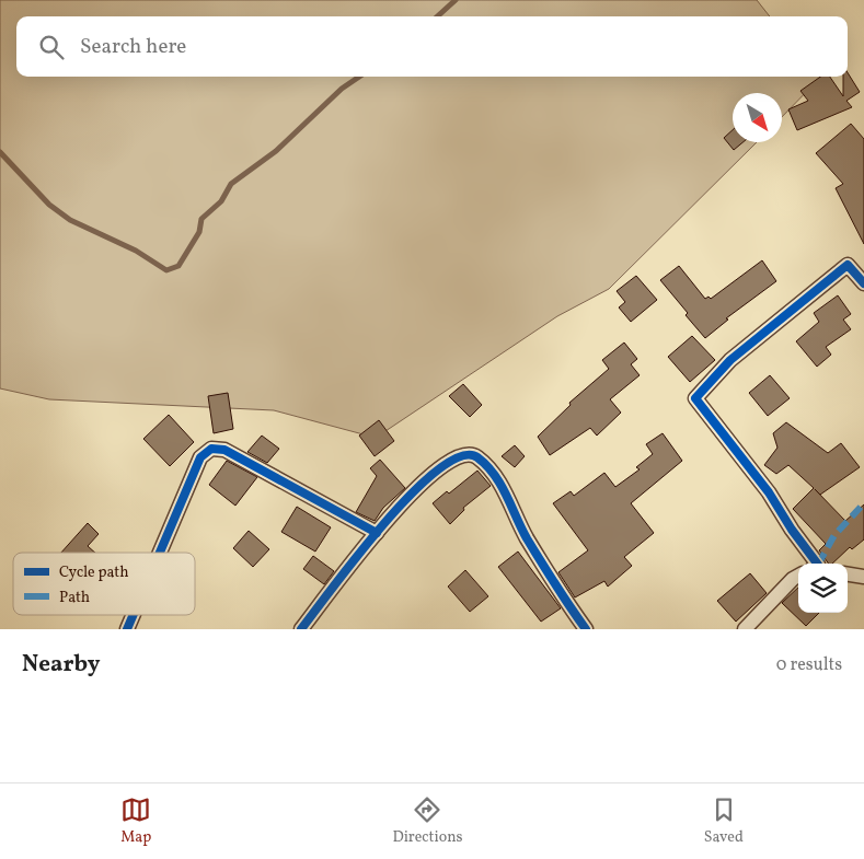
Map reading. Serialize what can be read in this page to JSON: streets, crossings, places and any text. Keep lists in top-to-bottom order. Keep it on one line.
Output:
{"legend":["Cycle path","Path"],"north":"bottom right","page":{"search":"Search here","heading":["Nearby","0 results"],"nav":["Map","Directions","Saved"]}}
